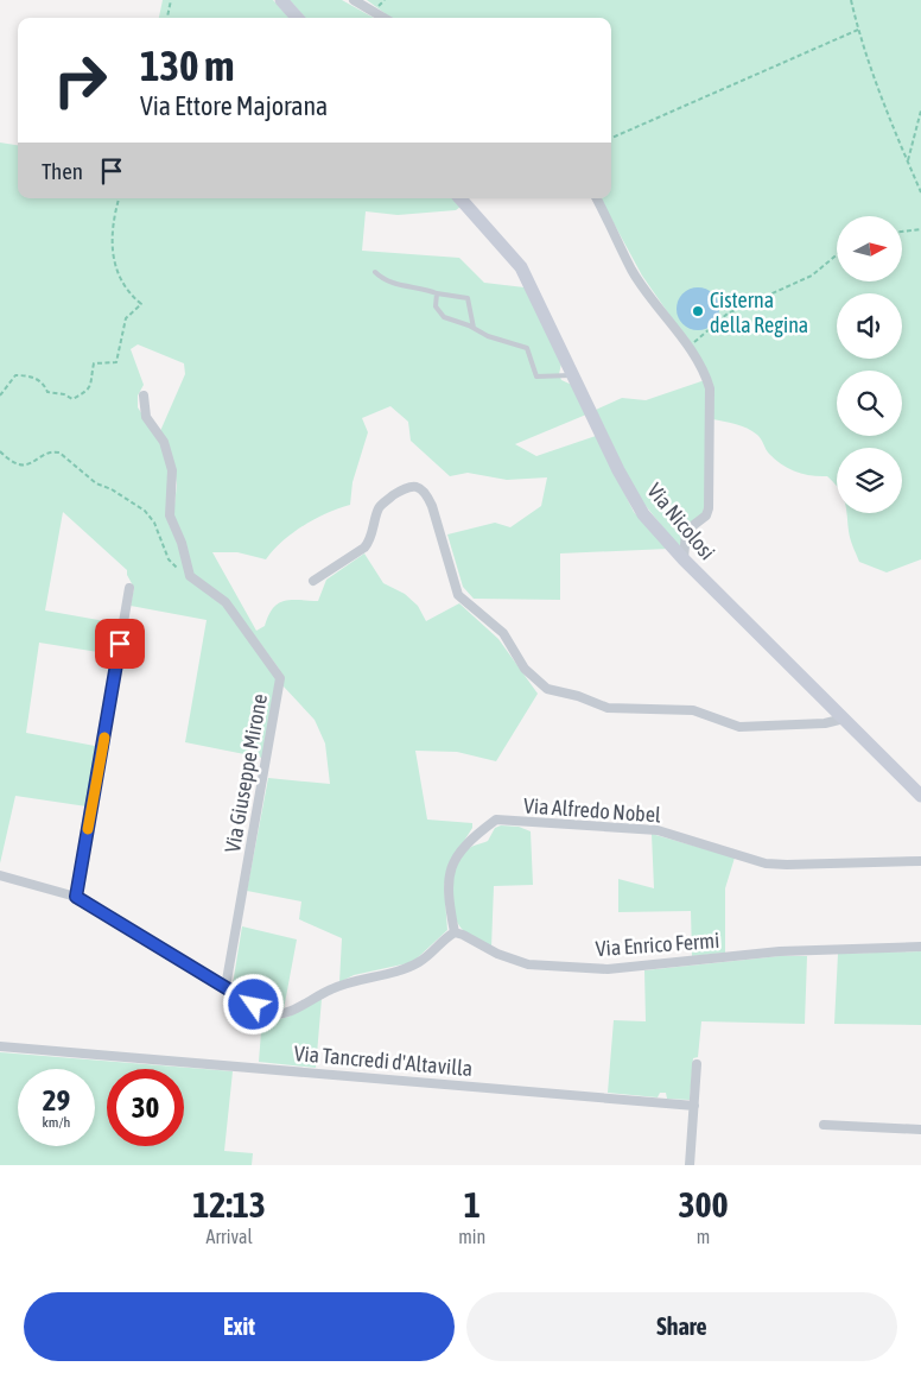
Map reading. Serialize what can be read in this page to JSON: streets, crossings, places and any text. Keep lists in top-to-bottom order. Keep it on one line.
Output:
{"streets":{"main road":["Via Nicolosi"],"street":["Via Giuseppe Mirone","Via Alfredo Nobel","Via Enrico Fermi","Via Tancredi d'Altavilla"]},"crossings":[["Via Alfredo Nobel","Via Enrico Fermi"]],"places":["Cisterna della Regina"],"north":"right","page":{"turn":["130 m","Via Ettore Majorana"],"then":"Then","speed":"29 km/h","limit":"30","eta":["12:13","Arrival","1","min","300","m"],"buttons":["Exit","Share"]}}
